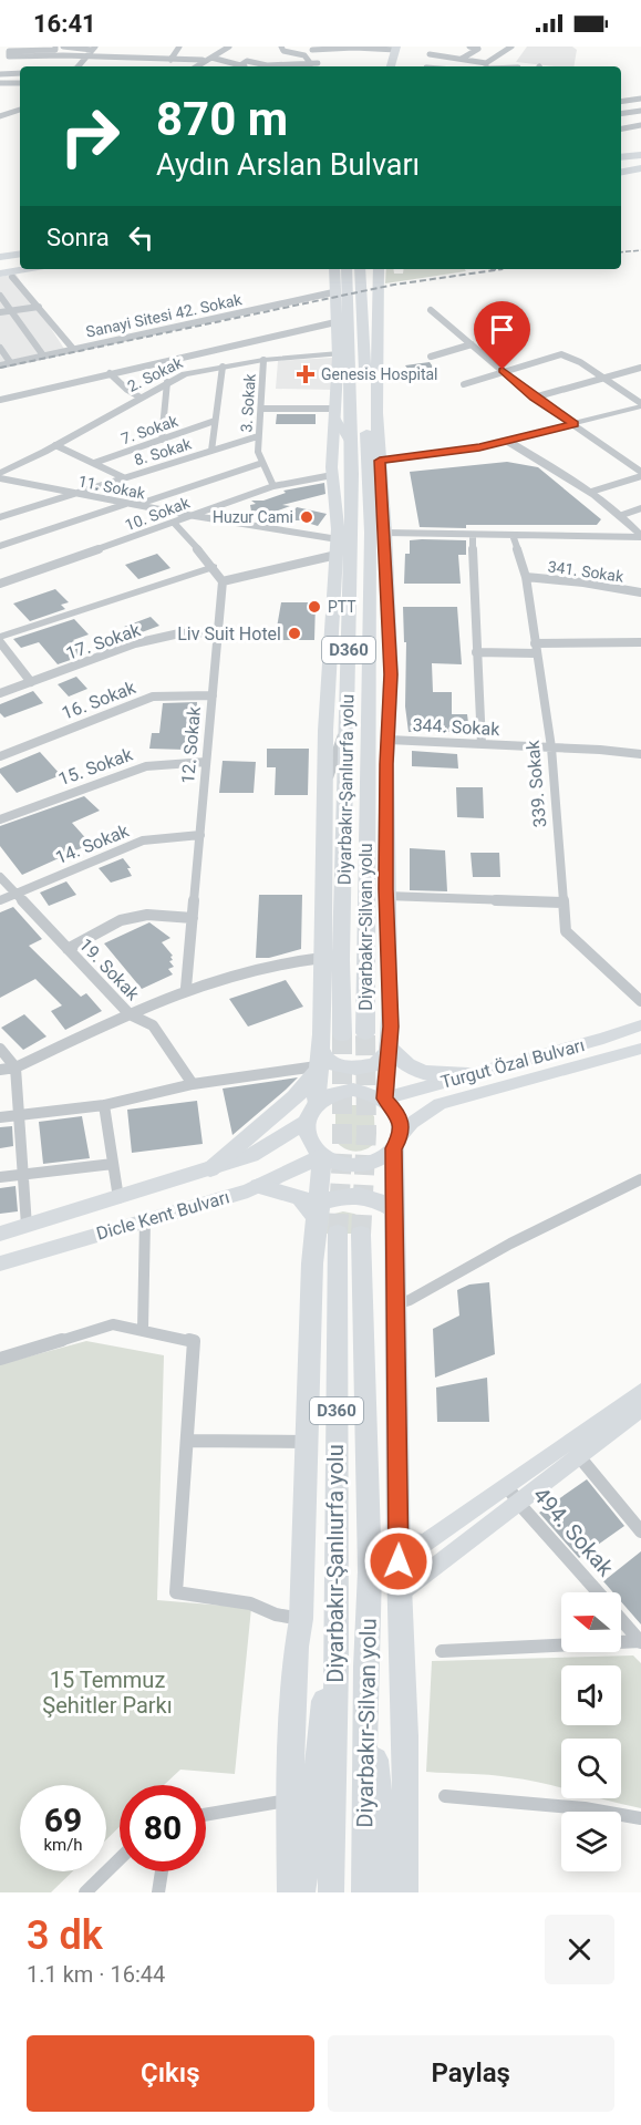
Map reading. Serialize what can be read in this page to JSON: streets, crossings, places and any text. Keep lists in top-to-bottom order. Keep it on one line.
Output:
{"streets":{"highway":["D360","Diyarbakır-Şanlıurfa yolu","Diyarbakır-Silvan yolu"],"main road":["Turgut Özal Bulvarı","Dicle Kent Bulvarı"],"street":["Sanayi Sitesi 42. Sokak","2. Sokak","3. Sokak","7. Sokak","8. Sokak","11. Sokak","10. Sokak","341. Sokak","17. Sokak","16. Sokak","344. Sokak","12. Sokak","15. Sokak","339. Sokak","14. Sokak","19. Sokak","494. Sokak"]},"crossings":[["2. Sokak","3. Sokak"],["3. Sokak","8. Sokak"],["3. Sokak","10. Sokak"],["8. Sokak","11. Sokak"],["11. Sokak","10. Sokak"],["341. Sokak","339. Sokak"],["17. Sokak","12. Sokak"],["D360","Diyarbakır-Silvan yolu"],["16. Sokak","12. Sokak"],["344. Sokak","339. Sokak"],["12. Sokak","15. Sokak"],["12. Sokak","14. Sokak"],["Diyarbakır-Şanlıurfa yolu","Diyarbakır-Silvan yolu"],["14. Sokak","19. Sokak"],["Turgut Özal Bulvarı","Dicle Kent Bulvarı"]],"parks":["15 Temmuz Şehitler Parkı"],"places":{"health":["Genesis Hospital"],"other":["Huzur Cami","PTT","Liv Suit Hotel"]},"north":"left","page":{"status":"16:41","turn":["870 m","Aydın Arslan Bulvarı"],"then":"Sonra","speed":"69 km/h","limit":"80","heading":["3 dk","1.1 km · 16:44"],"buttons":["Çıkış","Paylaş"]}}
